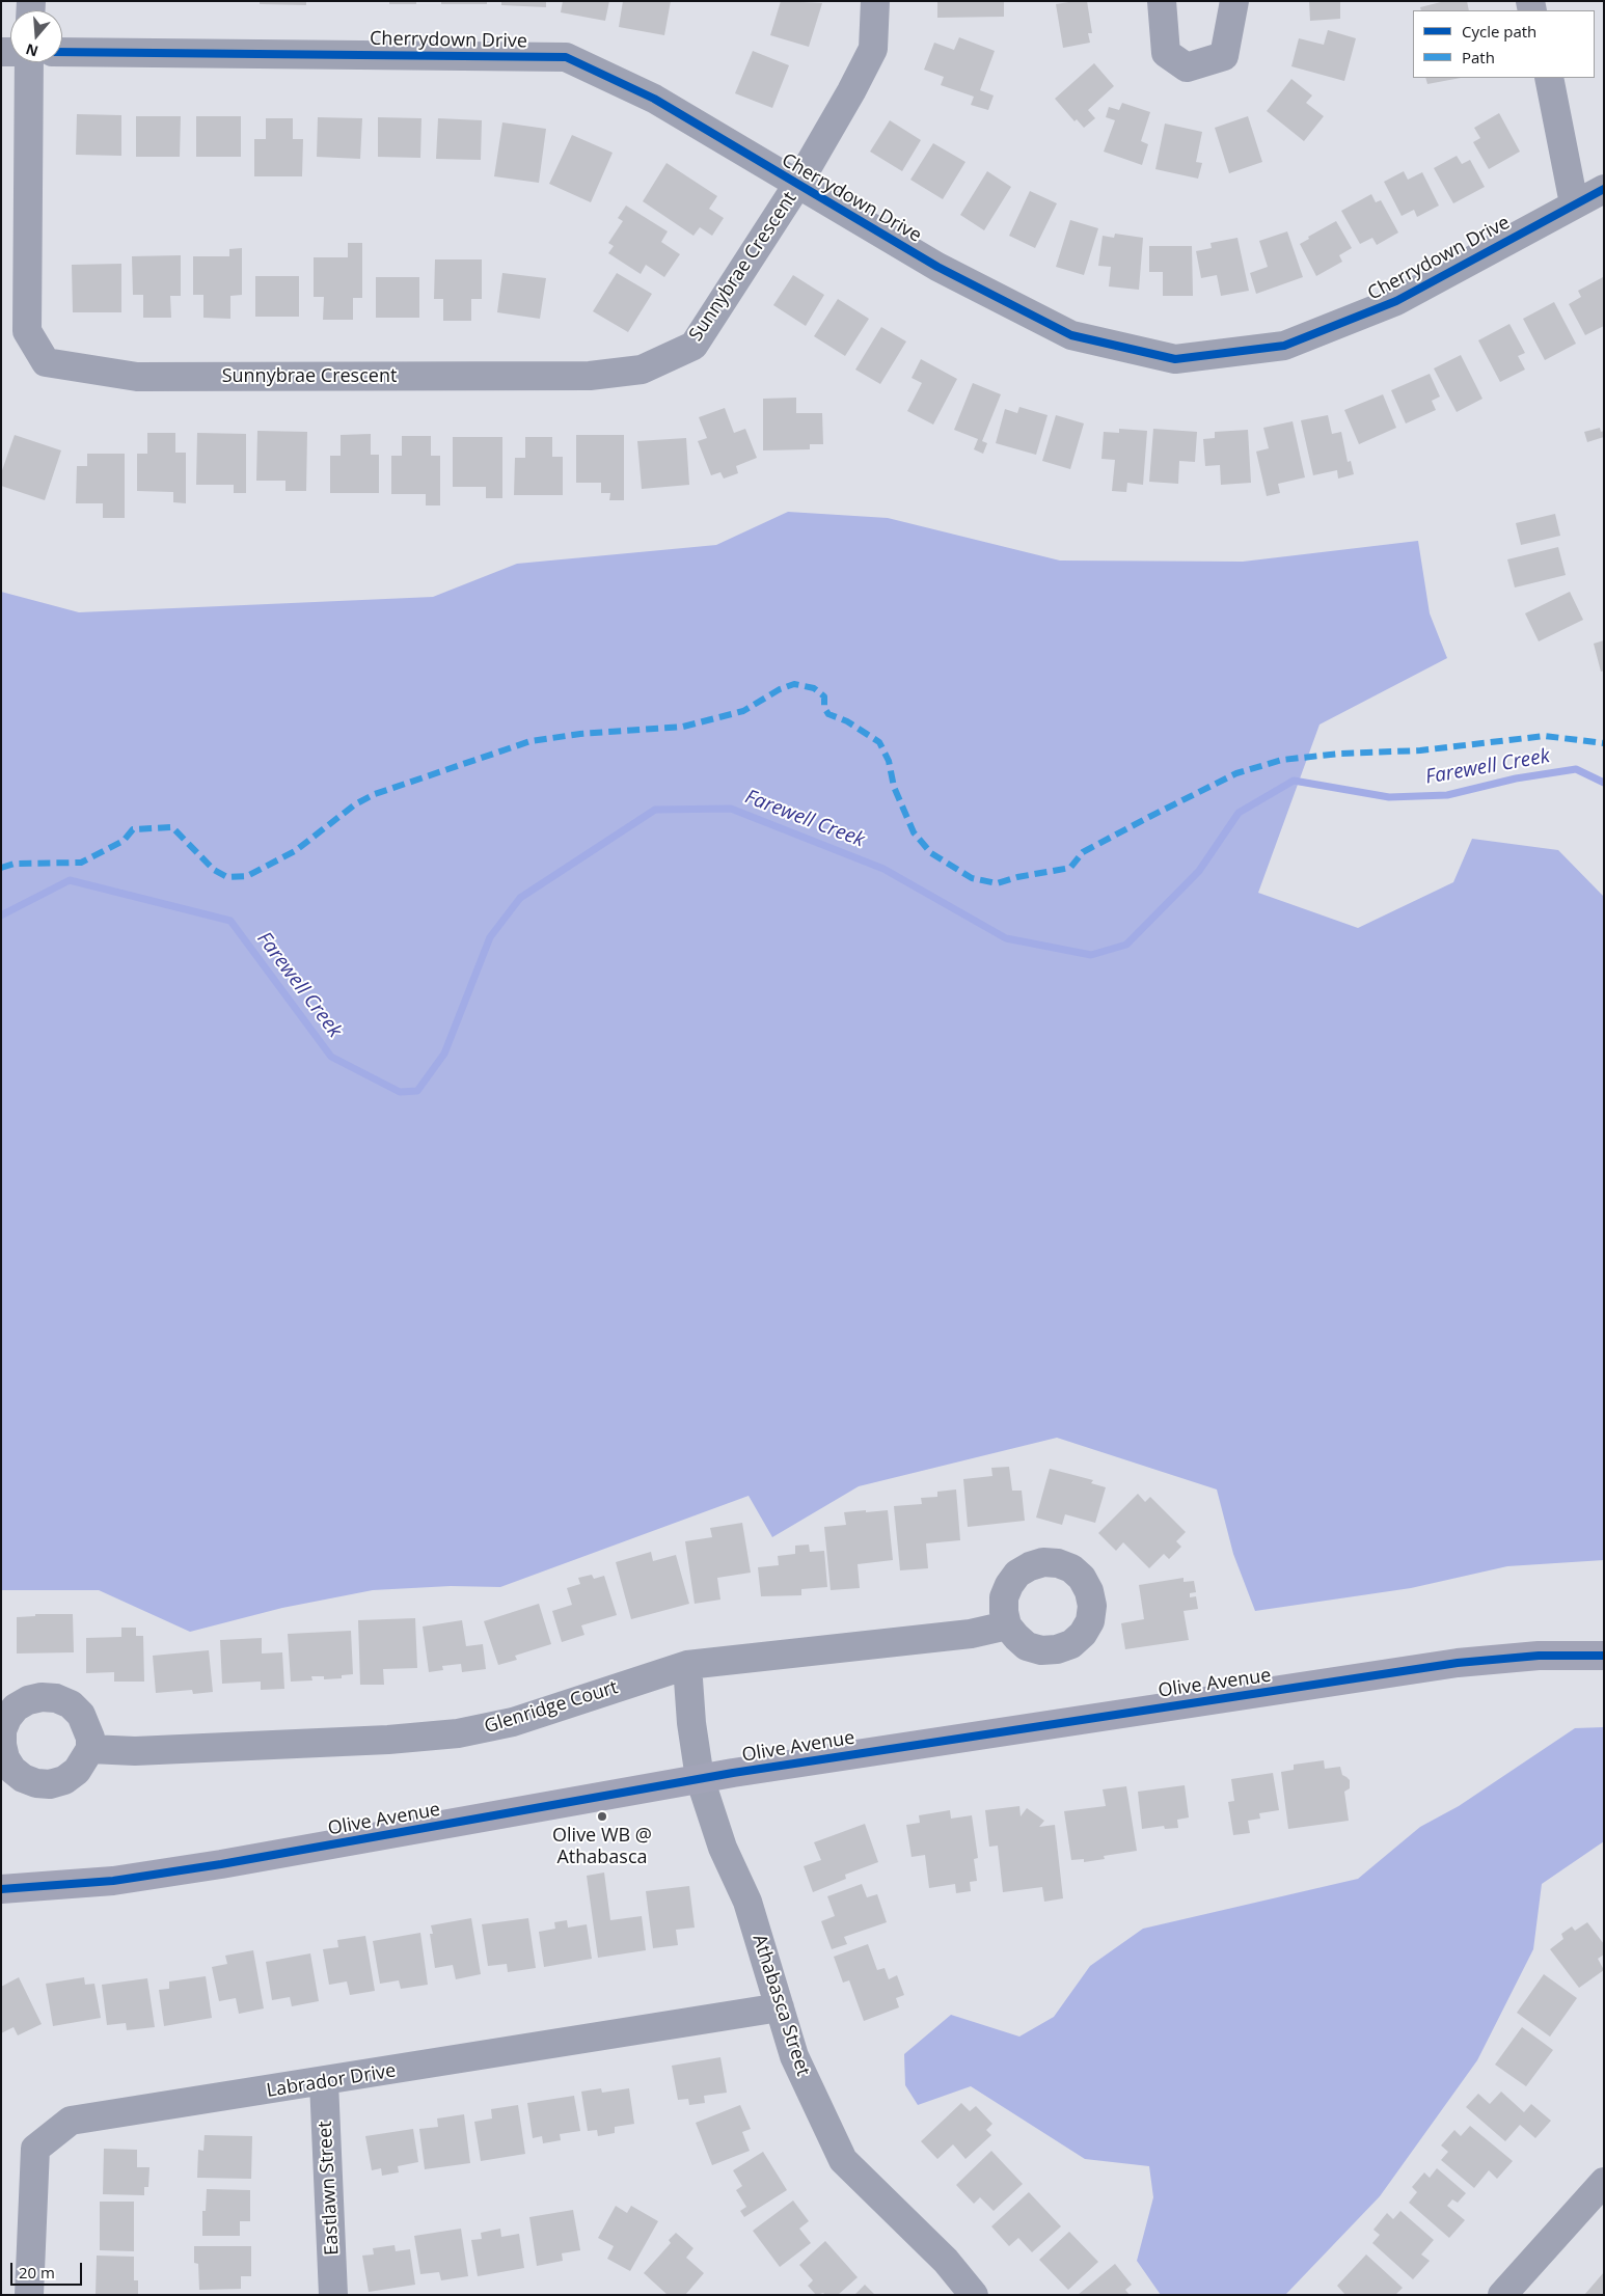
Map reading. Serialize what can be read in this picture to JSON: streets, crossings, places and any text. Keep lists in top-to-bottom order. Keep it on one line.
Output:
{"streets":{"main road":["Olive Avenue"],"street":["Cherrydown Drive","Sunnybrae Crescent","Glenridge Court","Athabasca Street","Labrador Drive","Eastlawn Street"]},"crossings":[["Cherrydown Drive","Sunnybrae Crescent"],["Olive Avenue","Athabasca Street"],["Glenridge Court","Athabasca Street"],["Athabasca Street","Labrador Drive"],["Labrador Drive","Eastlawn Street"]],"water":["Farewell Creek"],"places":["Olive WB @ Athabasca"],"legend":["Cycle path","Path"],"scale_bar":"20 m","north":"bottom"}
